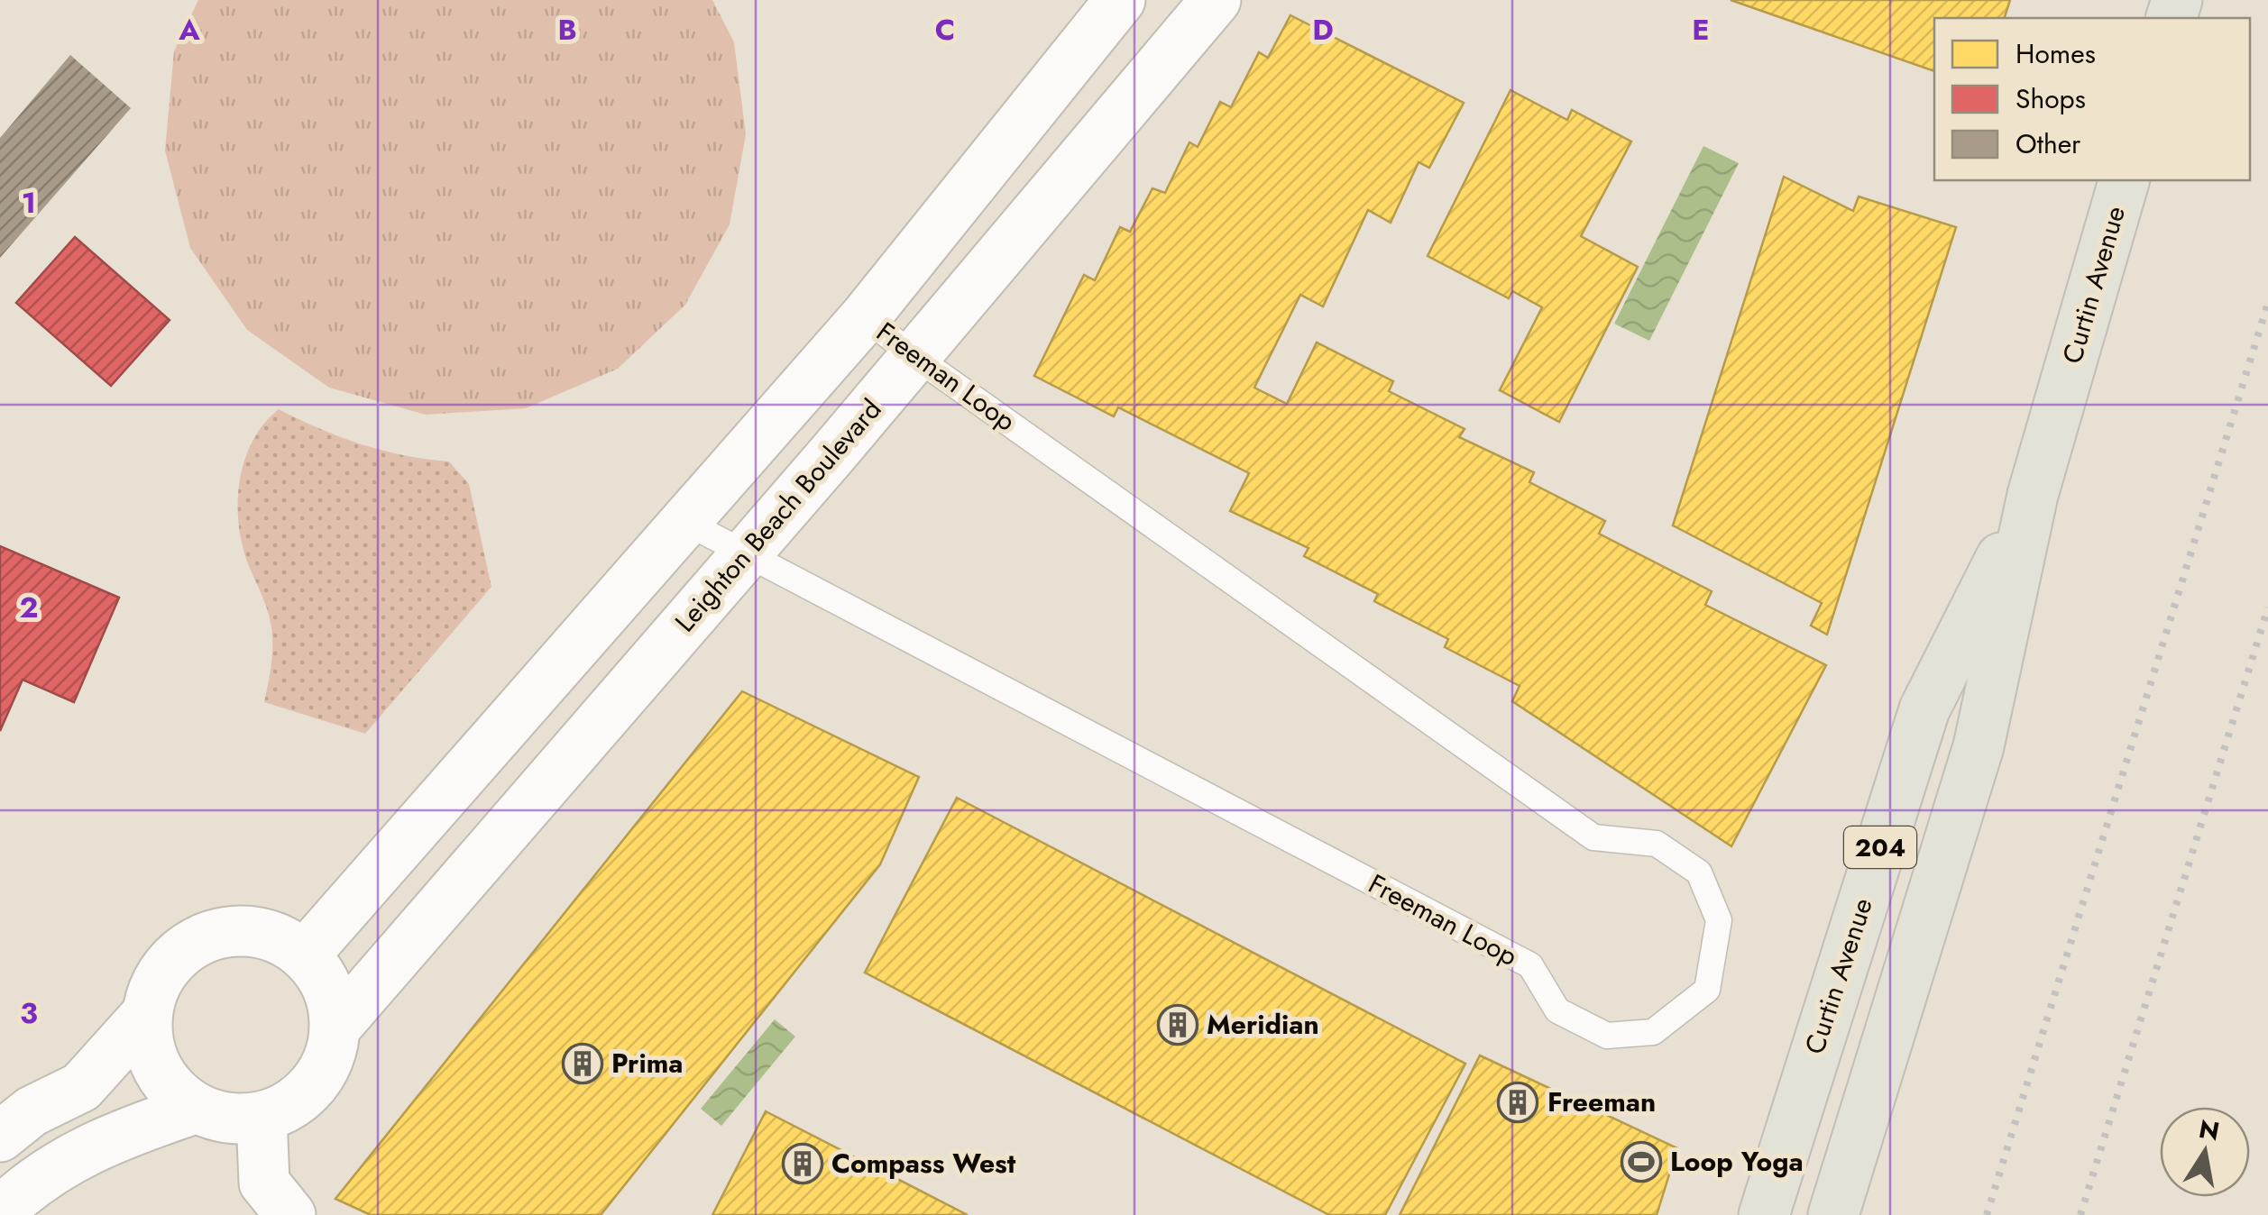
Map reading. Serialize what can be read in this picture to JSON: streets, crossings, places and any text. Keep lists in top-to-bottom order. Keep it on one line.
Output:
{"streets":{"main road":["Curtin Avenue","204"],"street":["Leighton Beach Boulevard"],"lane":["Freeman Loop"]},"crossings":[["Freeman Loop","Leighton Beach Boulevard"]],"places":{"building":["Meridian","Prima","Freeman","Compass West"],"sports":["Loop Yoga"]},"legend":["Homes","Shops","Other"],"north":"top","grid":{"columns":["A","B","C","D","E"],"rows":["1","2","3"]}}
